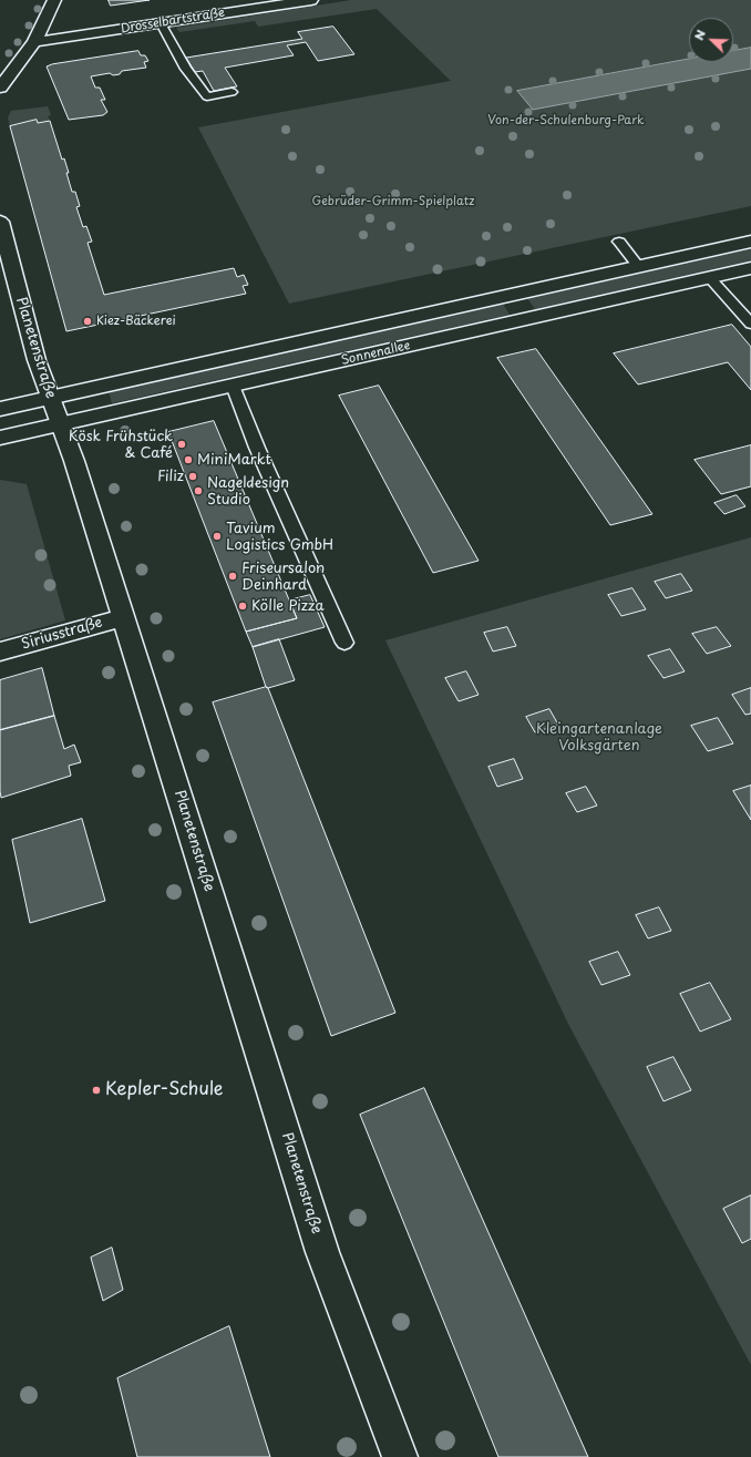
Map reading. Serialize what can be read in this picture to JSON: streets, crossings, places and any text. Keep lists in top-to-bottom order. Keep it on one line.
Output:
{"streets":{"street":["Drosselbartstraße","Planetenstraße","Sonnenallee","Siriusstraße"]},"crossings":[["Planetenstraße","Sonnenallee"],["Planetenstraße","Siriusstraße"]],"parks":["Von-der-Schulenburg-Park","Gebrüder-Grimm-Spielplatz","Kleingartenanlage Volksgärten"],"places":["Kiez-Bäckerei","Kösk Frühstück & Café","MiniMarkt","Filiz","Nageldesign Studio","Tavium Logistics GmbH","Friseursalon Deinhard","Kölle Pizza","Kepler-Schule"],"north":"top left"}
